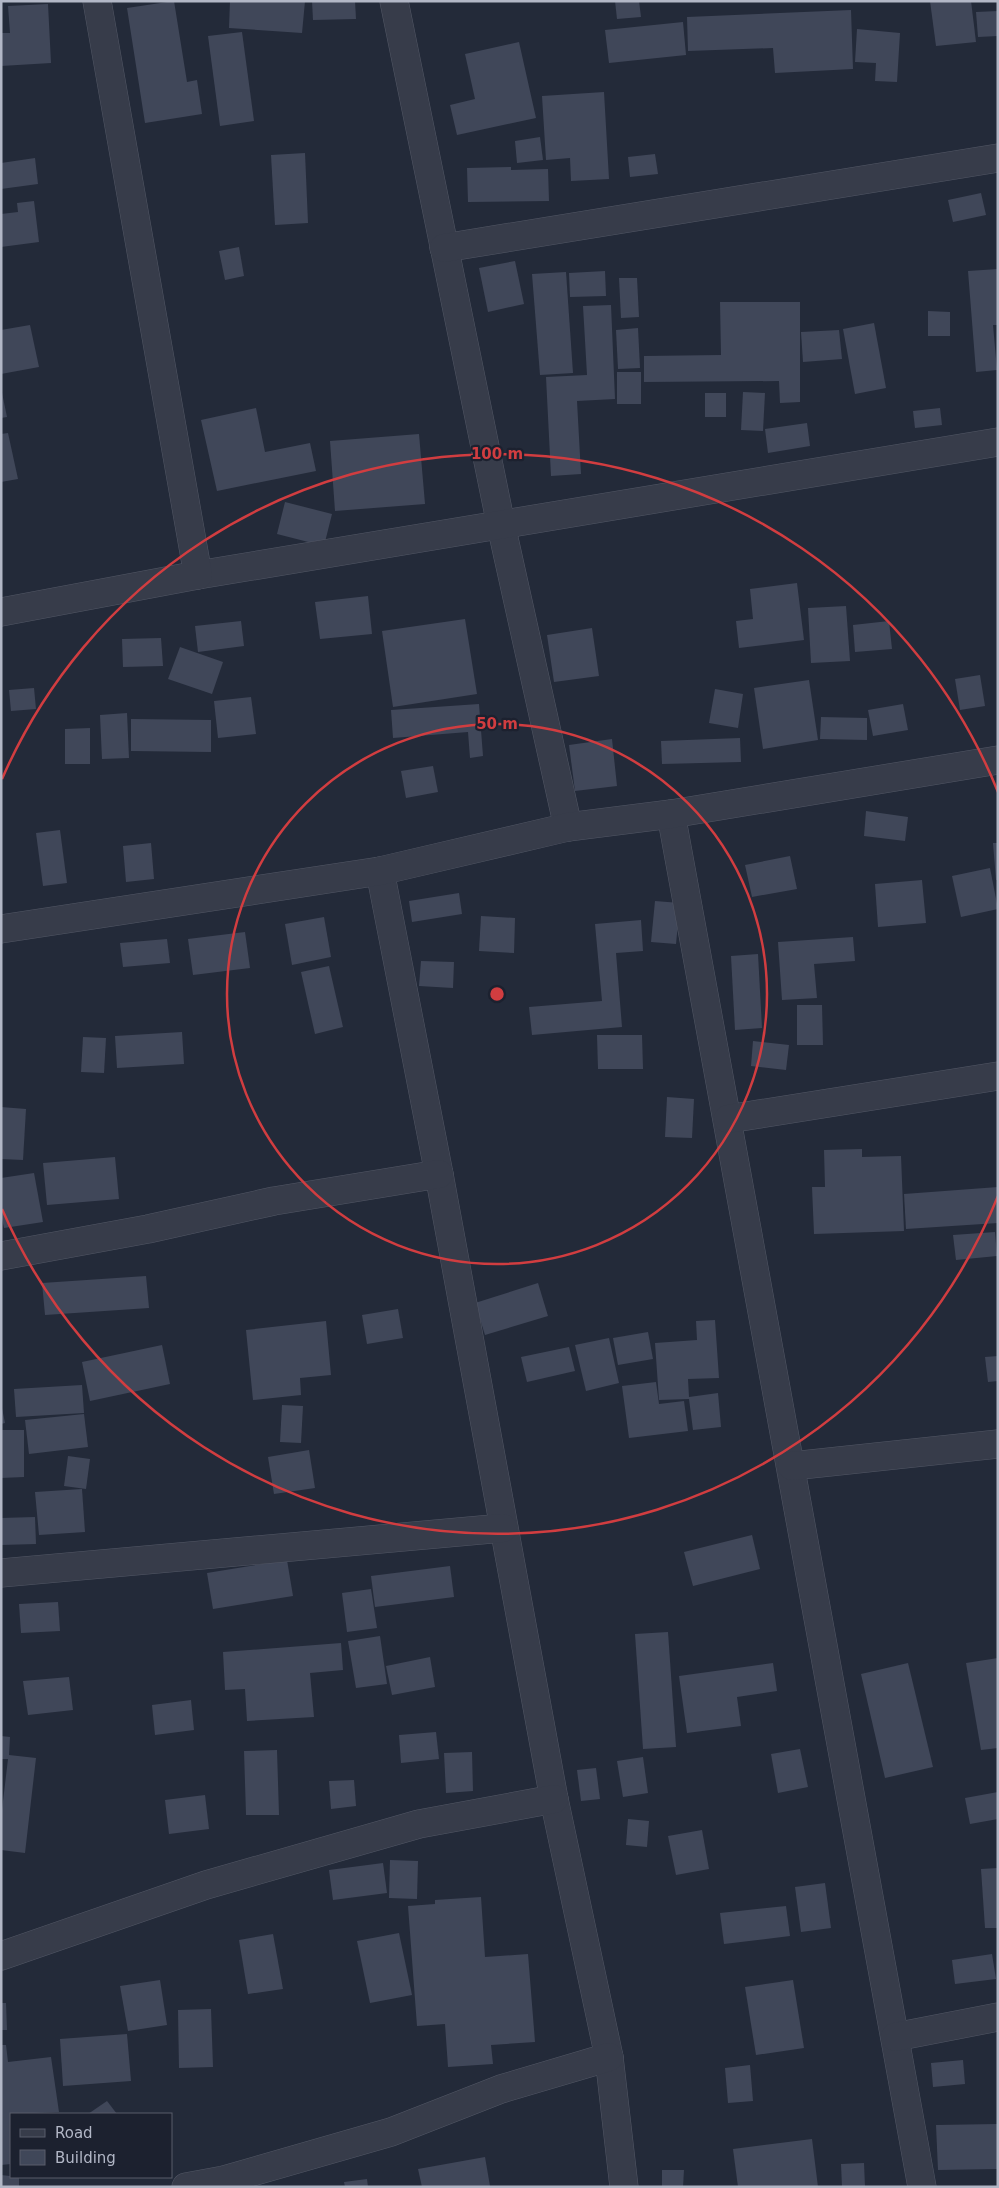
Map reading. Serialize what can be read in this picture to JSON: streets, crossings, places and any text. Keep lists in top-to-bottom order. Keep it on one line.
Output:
{"legend":["Road","Building"],"rings":["100 m","50 m"]}
